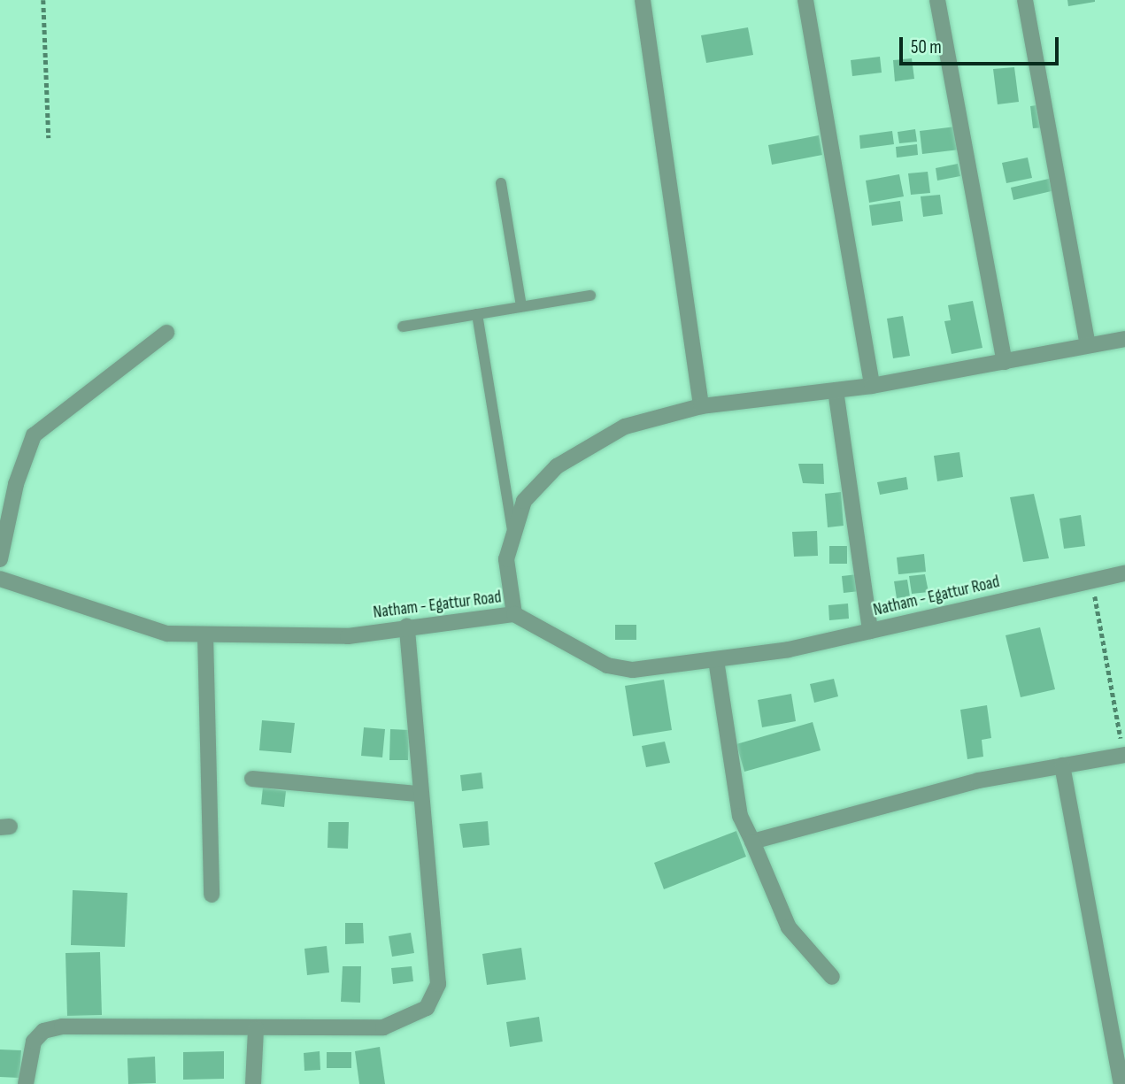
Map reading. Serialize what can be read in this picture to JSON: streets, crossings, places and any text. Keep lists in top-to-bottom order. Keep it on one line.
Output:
{"streets":{"street":["Natham - Egattur Road"]},"scale_bar":"50 m"}
